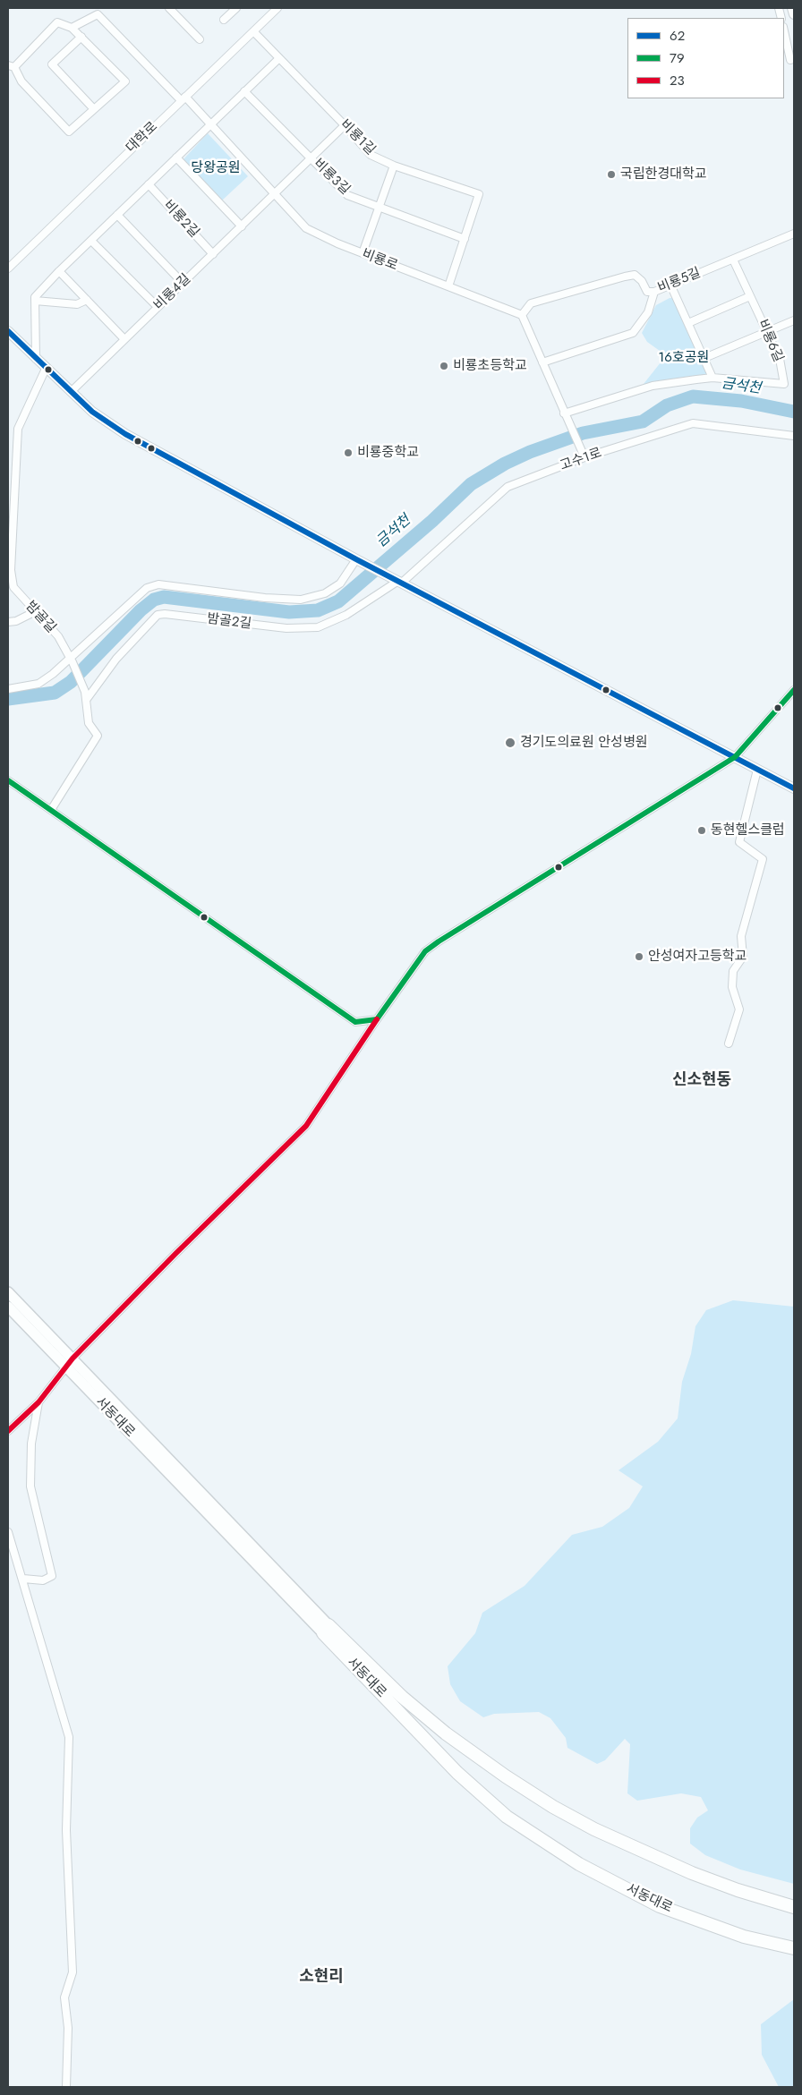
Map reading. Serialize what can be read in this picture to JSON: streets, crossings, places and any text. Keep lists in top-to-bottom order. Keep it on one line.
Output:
{"streets":{"highway":["서동대로"],"street":["대학로","비룡1길","비룡3길","비룡2길","비룡로","비룡5길","비룡4길","비룡6길","고수1로","밤골길","밤골2길"]},"crossings":[["대학로","비룡1길"],["대학로","비룡로"],["비룡1길","비룡3길"],["비룡1길","비룡로"],["비룡1길","비룡4길"],["비룡3길","비룡4길"],["비룡2길","비룡4길"],["비룡로","비룡5길"],["비룡로","비룡4길"],["비룡5길","비룡6길"],["고수1로","밤골2길"],["밤골길","밤골2길"]],"districts":["신소현동","소현리"],"water":["금석천"],"parks":["당왕공원","16호공원"],"places":["국립한경대학교","비룡초등학교","비룡중학교","경기도의료원 안성병원","동현헬스클럽","안성여자고등학교"],"lines":["transit line 62","transit line 79","transit line 23"],"legend":["62","79","23"]}
